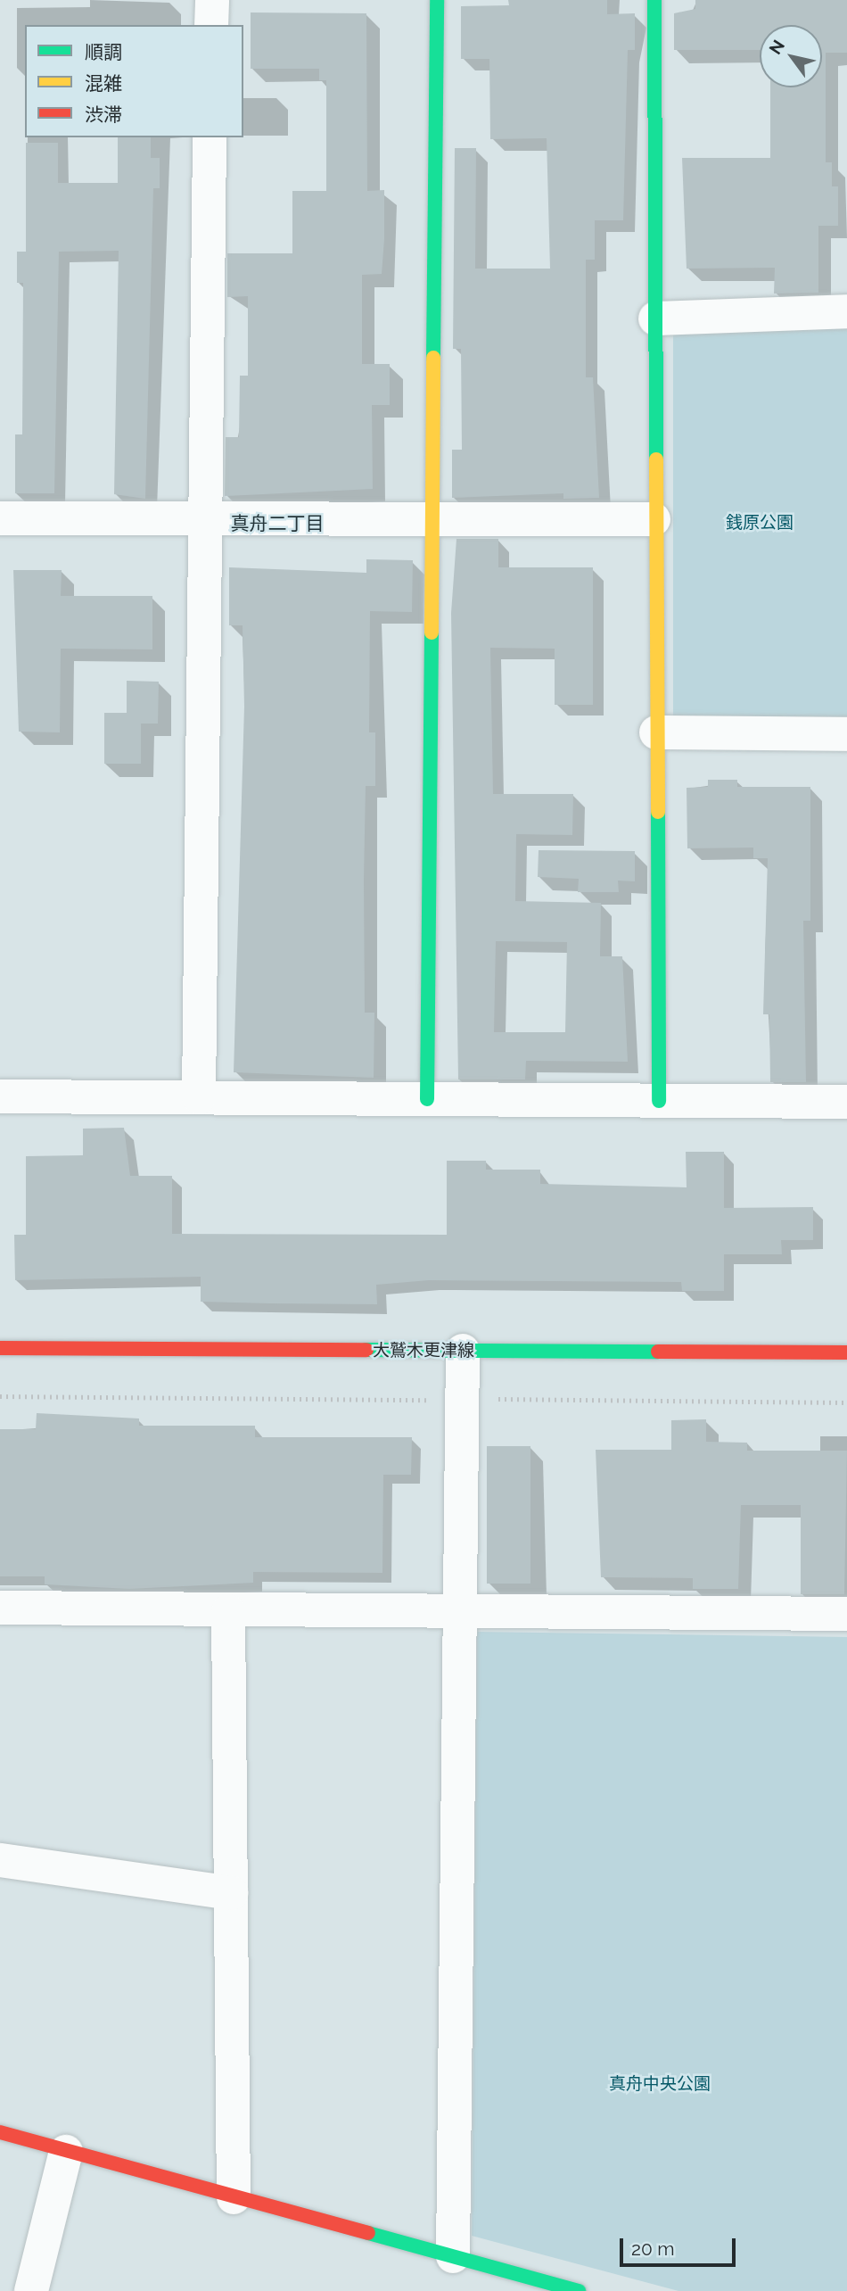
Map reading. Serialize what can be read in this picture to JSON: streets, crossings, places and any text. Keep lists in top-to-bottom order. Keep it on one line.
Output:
{"streets":{"street":["大鷲木更津線"]},"districts":["真舟二丁目"],"parks":["銭原公園","真舟中央公園"],"legend":["順調","混雑","渋滞"],"scale_bar":"20 m","north":"top left"}
